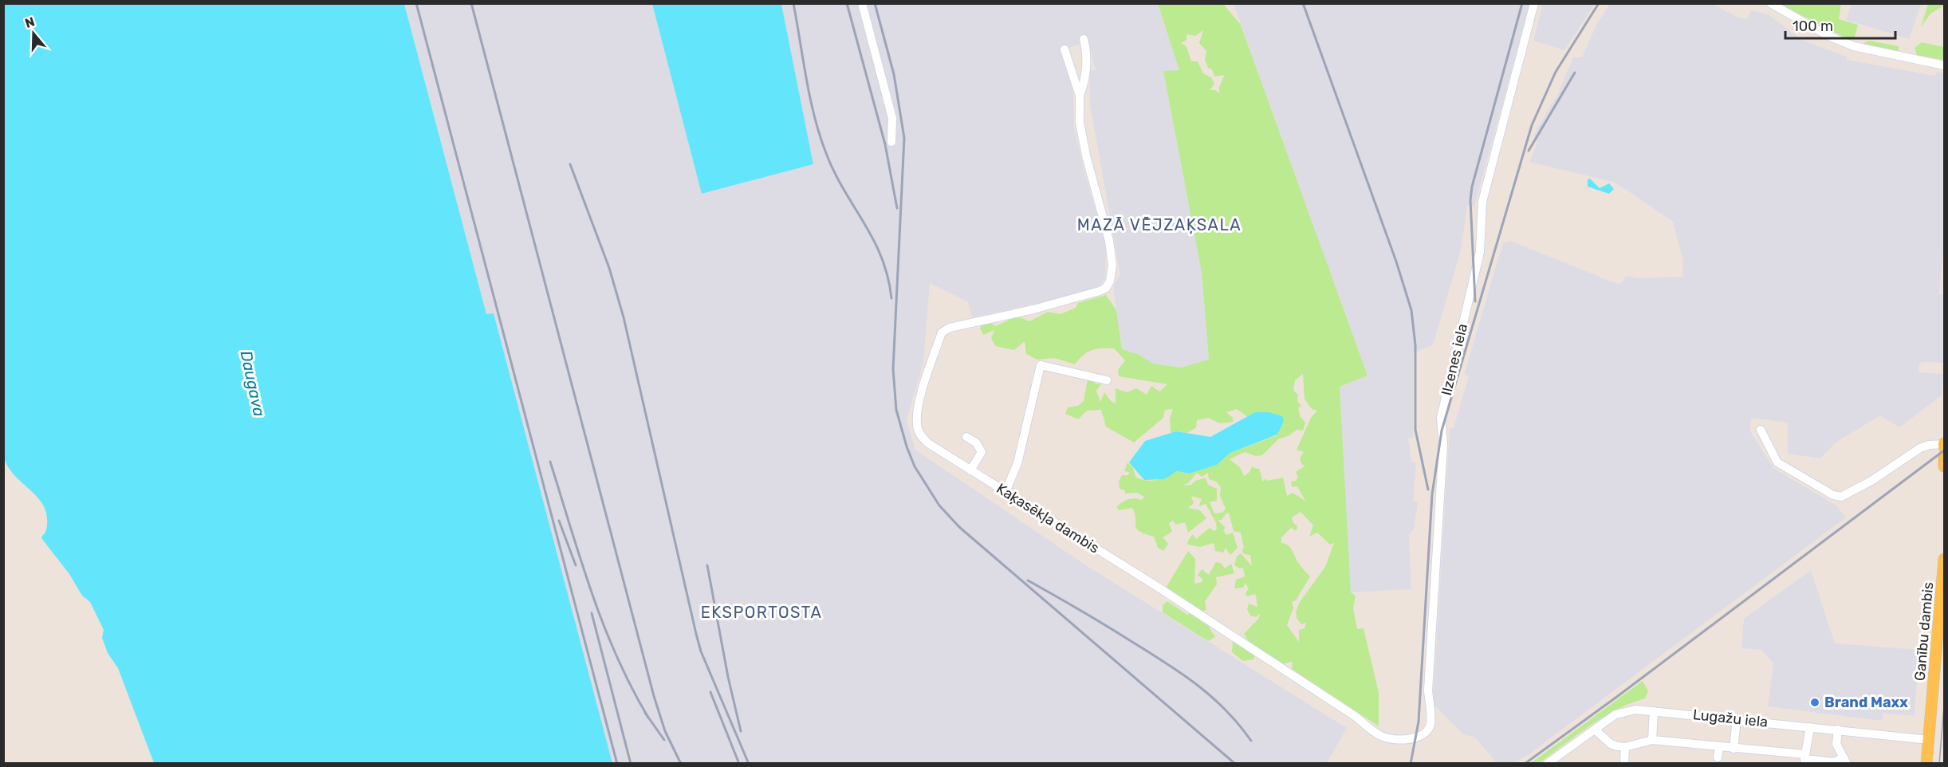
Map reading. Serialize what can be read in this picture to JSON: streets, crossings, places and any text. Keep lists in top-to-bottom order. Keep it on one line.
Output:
{"streets":{"main road":["Ganību dambis"],"street":["Ilzenes iela","Kaķasēkļa dambis","Lugažu iela"]},"crossings":[["Ilzenes iela","Kaķasēkļa dambis"],["Ganību dambis","Lugažu iela"]],"districts":["MAZĀ VĒJZAĶSALA","EKSPORTOSTA"],"water":["Daugava"],"places":["Brand Maxx"],"scale_bar":"100 m","north":"top"}
